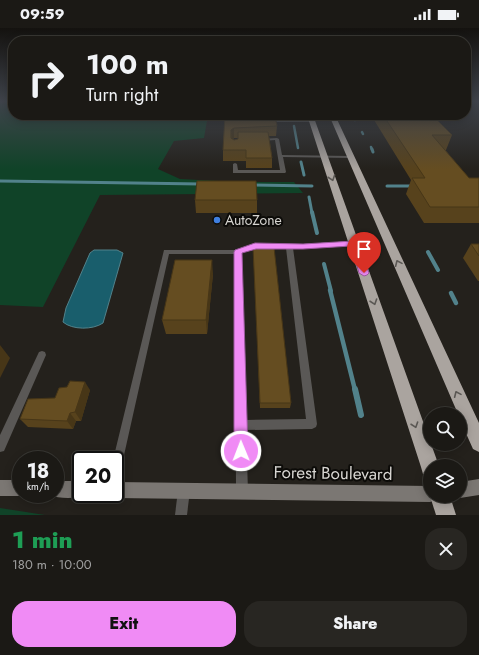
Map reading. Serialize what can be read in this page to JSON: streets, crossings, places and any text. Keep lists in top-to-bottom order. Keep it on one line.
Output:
{"streets":{"street":["Forest Boulevard"]},"places":["AutoZone"],"page":{"status":"09:59","turn":["100 m","Turn right"],"speed":"18 km/h","limit":"20","heading":["1 min","180 m · 10:00"],"buttons":["Exit","Share"]}}
